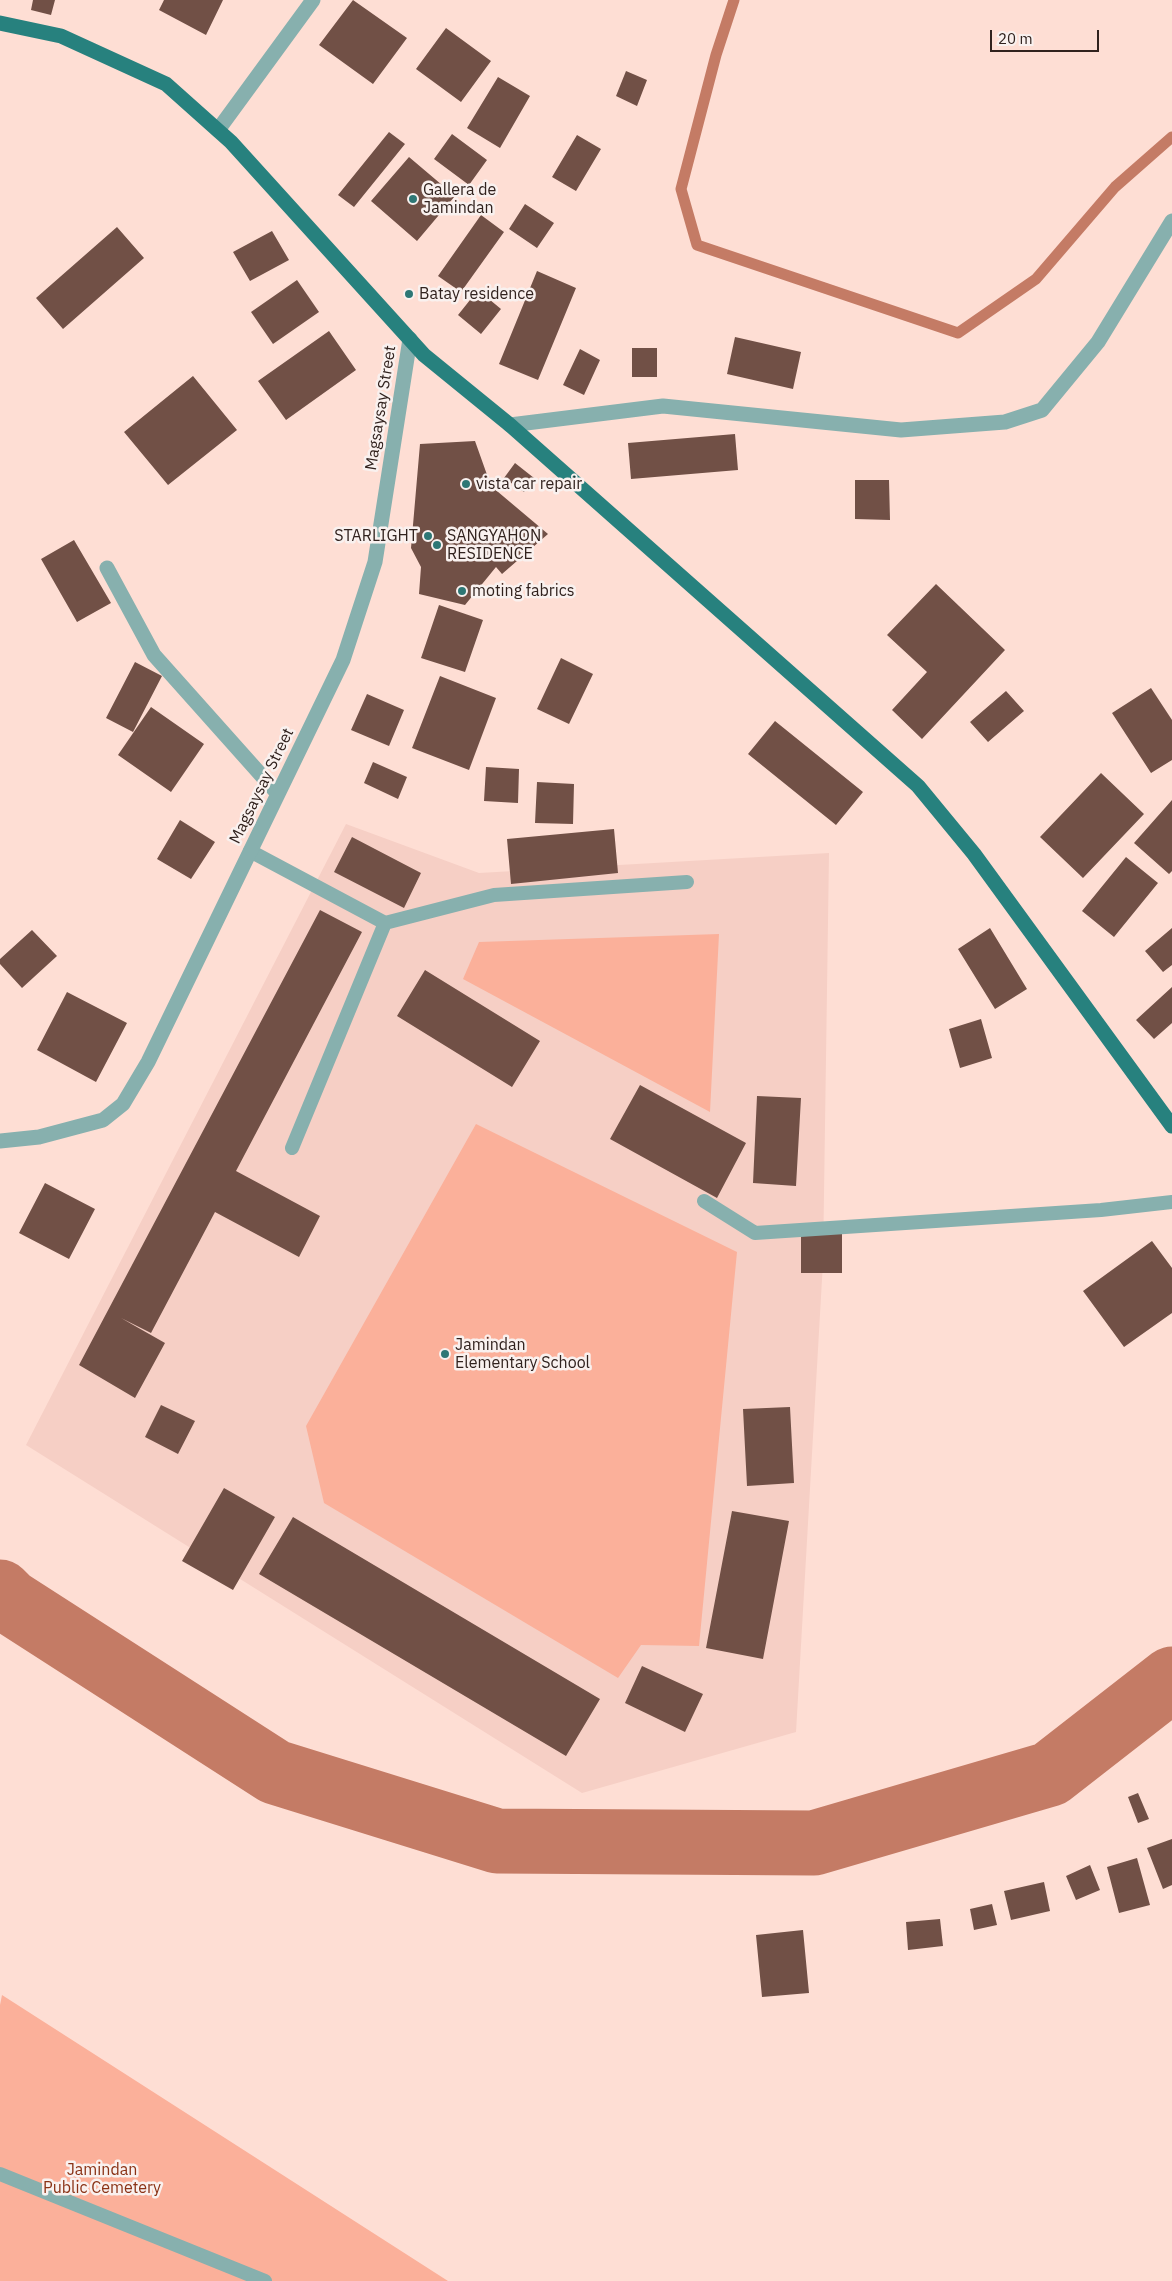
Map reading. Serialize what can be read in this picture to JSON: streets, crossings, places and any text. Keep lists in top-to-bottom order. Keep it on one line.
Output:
{"streets":{"street":["Magsaysay Street"]},"parks":["Jamindan Public Cemetery"],"places":["Gallera de Jamindan","Batay residence","vista car repair","STARLIGHT","SANGYAHON RESIDENCE","moting fabrics","Jamindan Elementary School"],"scale_bar":"20 m"}
